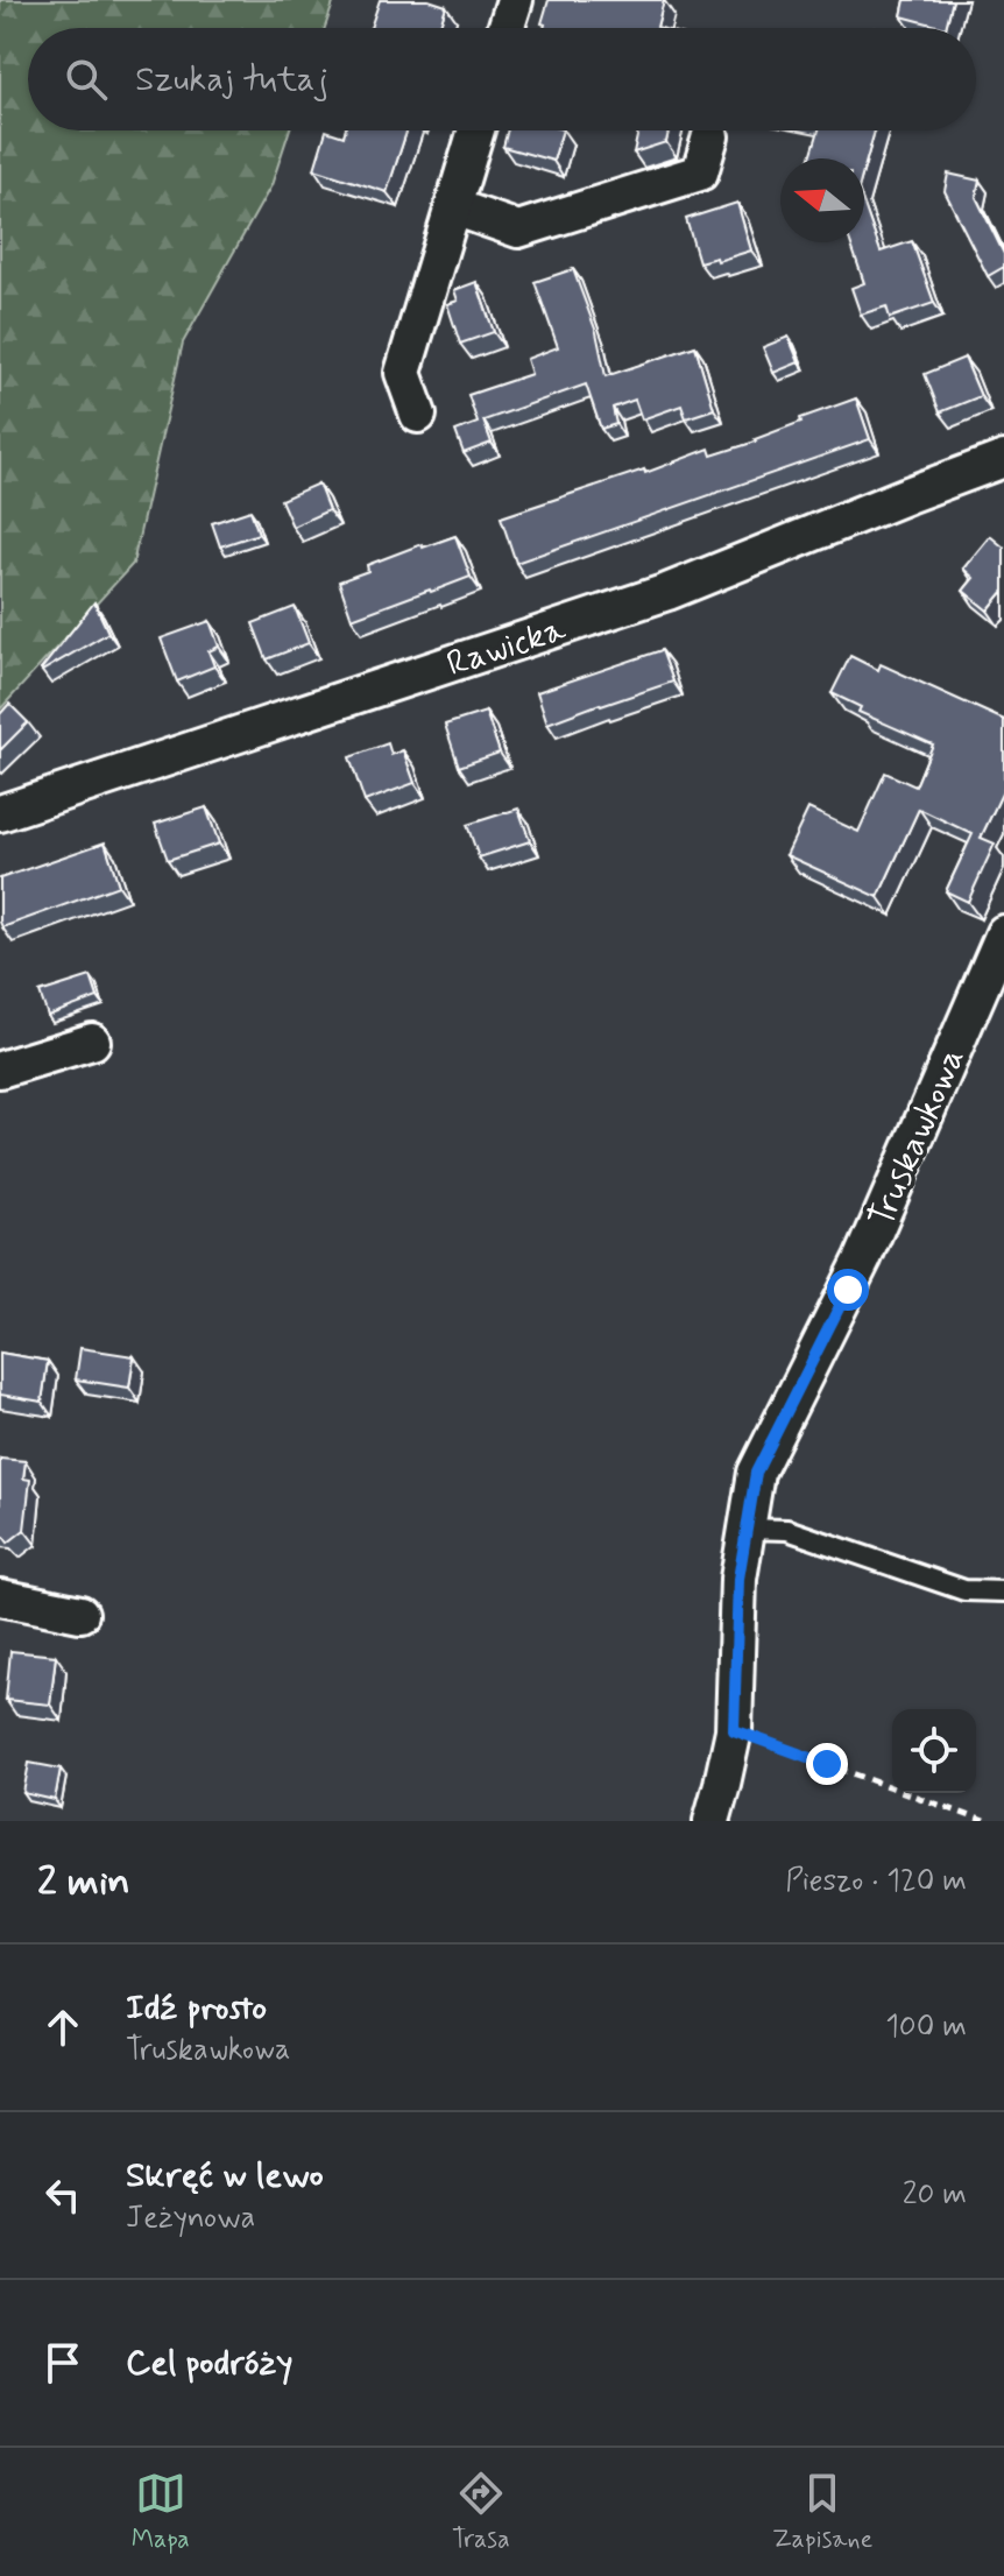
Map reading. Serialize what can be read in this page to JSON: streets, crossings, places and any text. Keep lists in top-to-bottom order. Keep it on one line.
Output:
{"streets":{"street":["Rawicka","Truskawkowa"]},"north":"left","page":{"search":"Szukaj tutaj","heading":["2 min","Pieszo · 120 m"],"list":[["Idź prosto","Truskawkowa","100 m"],["Skręć w lewo","Jeżynowa","20 m"],"Cel podróży"],"nav":["Mapa","Trasa","Zapisane"]}}
